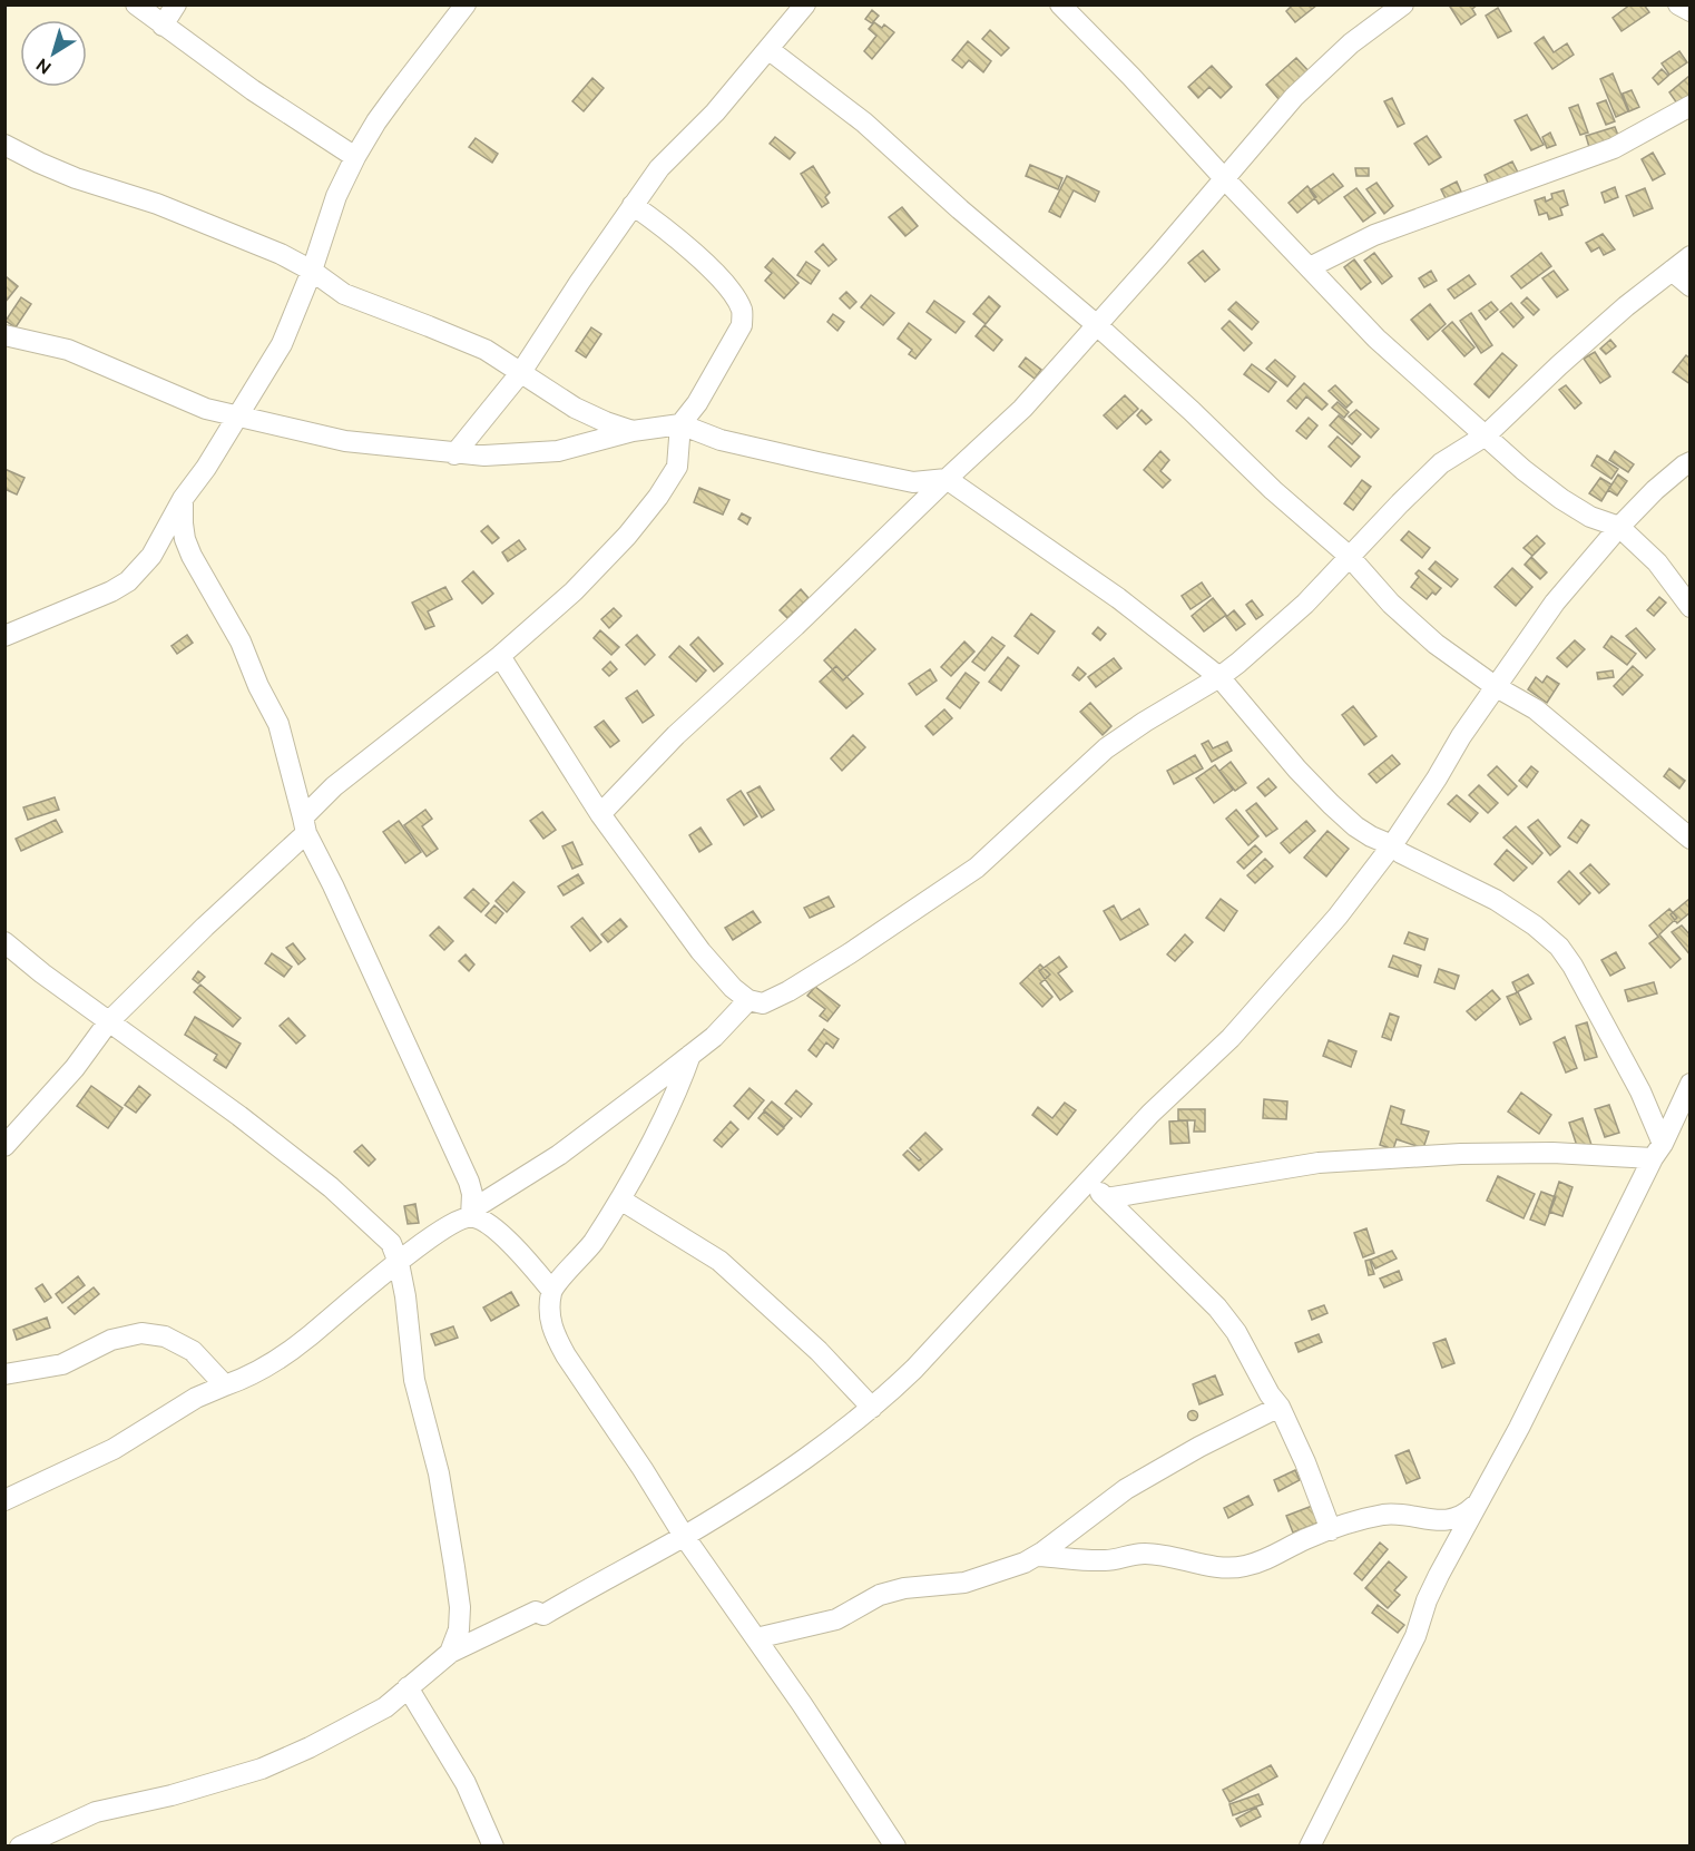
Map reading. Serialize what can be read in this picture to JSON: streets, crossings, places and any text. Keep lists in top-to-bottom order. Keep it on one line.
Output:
{"north":"bottom left"}
